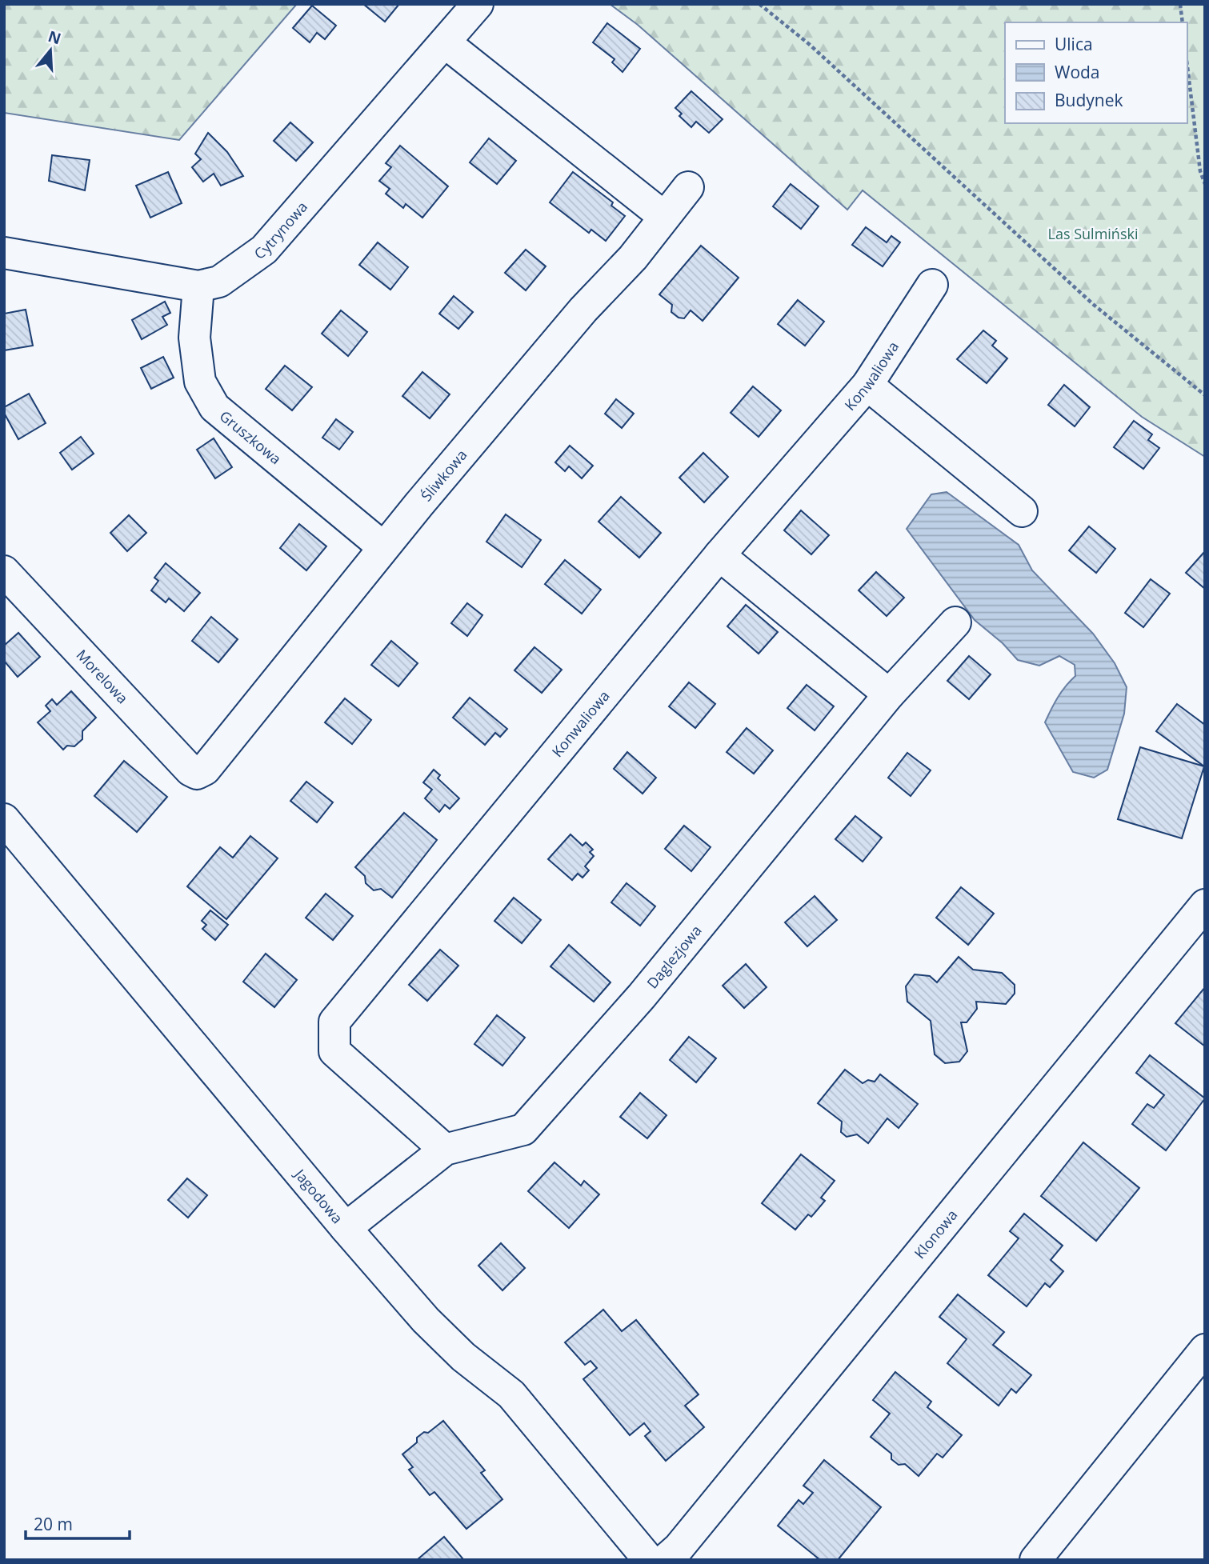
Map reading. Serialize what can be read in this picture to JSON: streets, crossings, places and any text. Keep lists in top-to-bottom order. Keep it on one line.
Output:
{"streets":{"street":["Cytrynowa","Konwaliowa","Gruszkowa","Śliwkowa","Morelowa","Daglezjowa","Jagodowa","Klonowa"]},"crossings":[["Cytrynowa","Gruszkowa"],["Konwaliowa","Daglezjowa"],["Gruszkowa","Śliwkowa"],["Śliwkowa","Morelowa"],["Daglezjowa","Jagodowa"]],"parks":["Las Sulmiński"],"legend":["Ulica","Woda","Budynek"],"scale_bar":"20 m","north":"top"}
